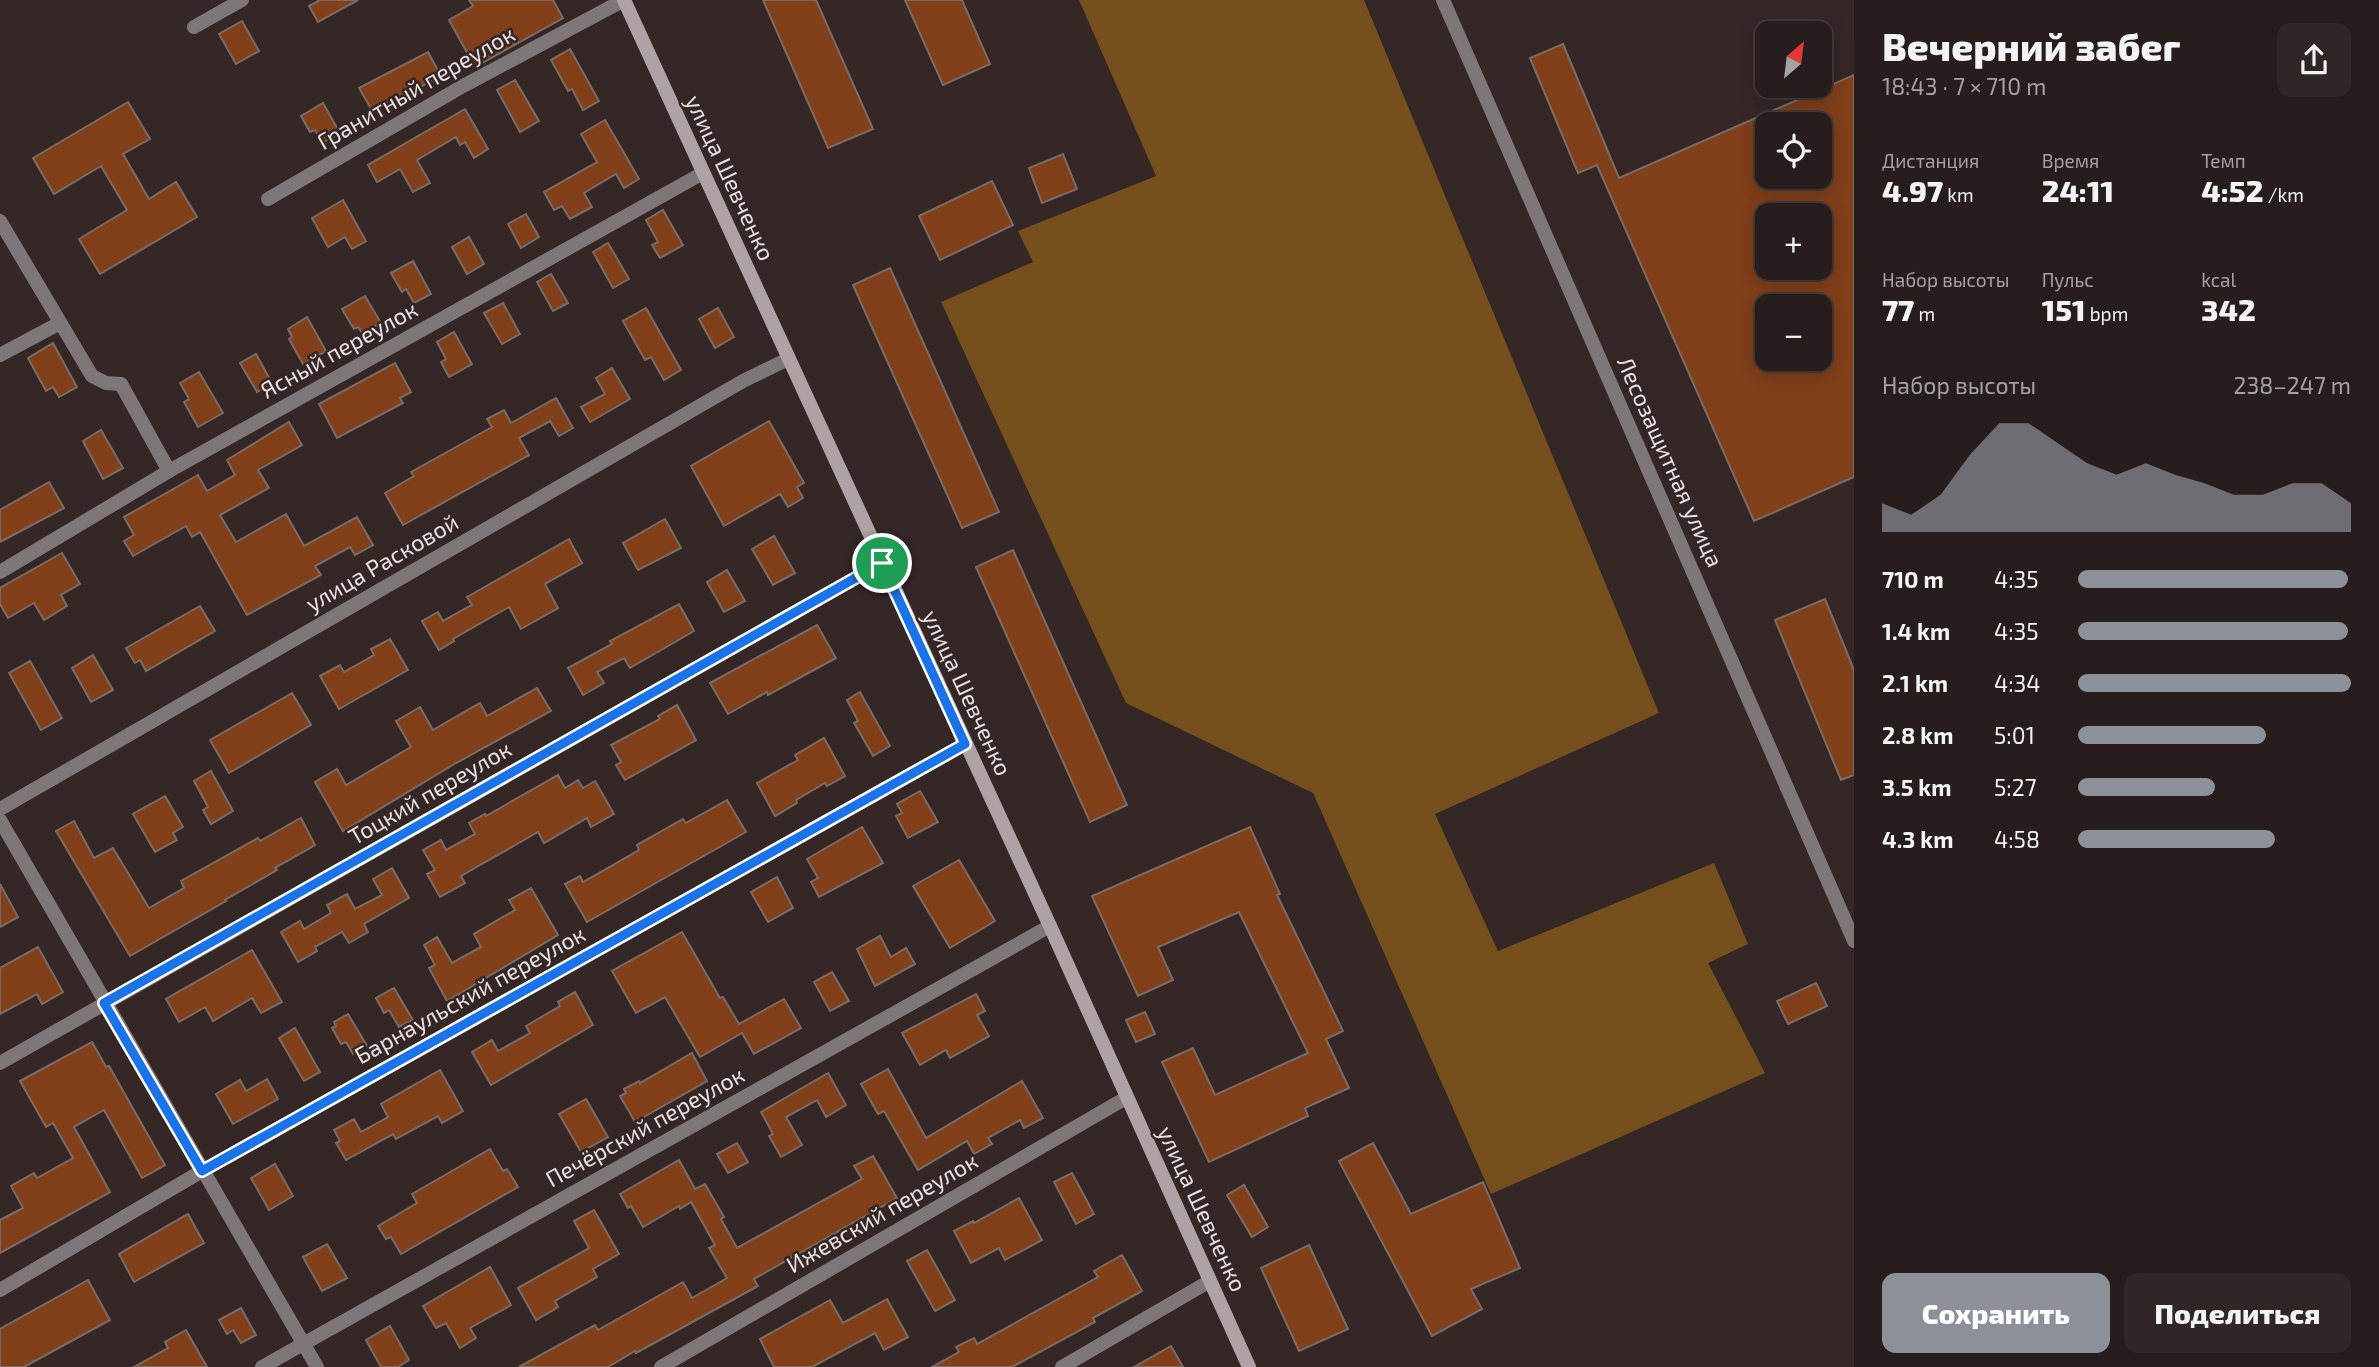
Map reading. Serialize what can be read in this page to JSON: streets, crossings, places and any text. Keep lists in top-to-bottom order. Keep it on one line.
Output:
{"streets":{"main road":["улица Шевченко"],"street":["Гранитный переулок","Ясный переулок","Лесозащитная улица","улица Расковой","Тоцкий переулок","Барнаульский переулок","Печёрский переулок","Ижевский переулок"]},"crossings":[["Гранитный переулок","улица Шевченко"],["улица Шевченко","Ясный переулок"],["улица Шевченко","улица Расковой"],["улица Шевченко","Тоцкий переулок"],["улица Шевченко","Барнаульский переулок"],["улица Шевченко","Печёрский переулок"],["улица Шевченко","Ижевский переулок"]],"north":"top right","page":{"heading":["Вечерний забег","18:43 · 7 × 710 m"],"map_buttons":["+","−"],"stats":[["Дистанция","4.97 km"],["Время","24:11"],["Темп","4:52 /km"],["Набор высоты","77 m"],["Пульс","151 bpm"],["kcal","342"]],"chart":["Набор высоты","238–247 m"],"list":[{"name":"710 m","note":"4:35"},{"name":"1.4 km","note":"4:35"},{"name":"2.1 km","note":"4:34"},{"name":"2.8 km","note":"5:01"},{"name":"3.5 km","note":"5:27"},{"name":"4.3 km","note":"4:58"}],"buttons":["Сохранить","Поделиться"]}}
